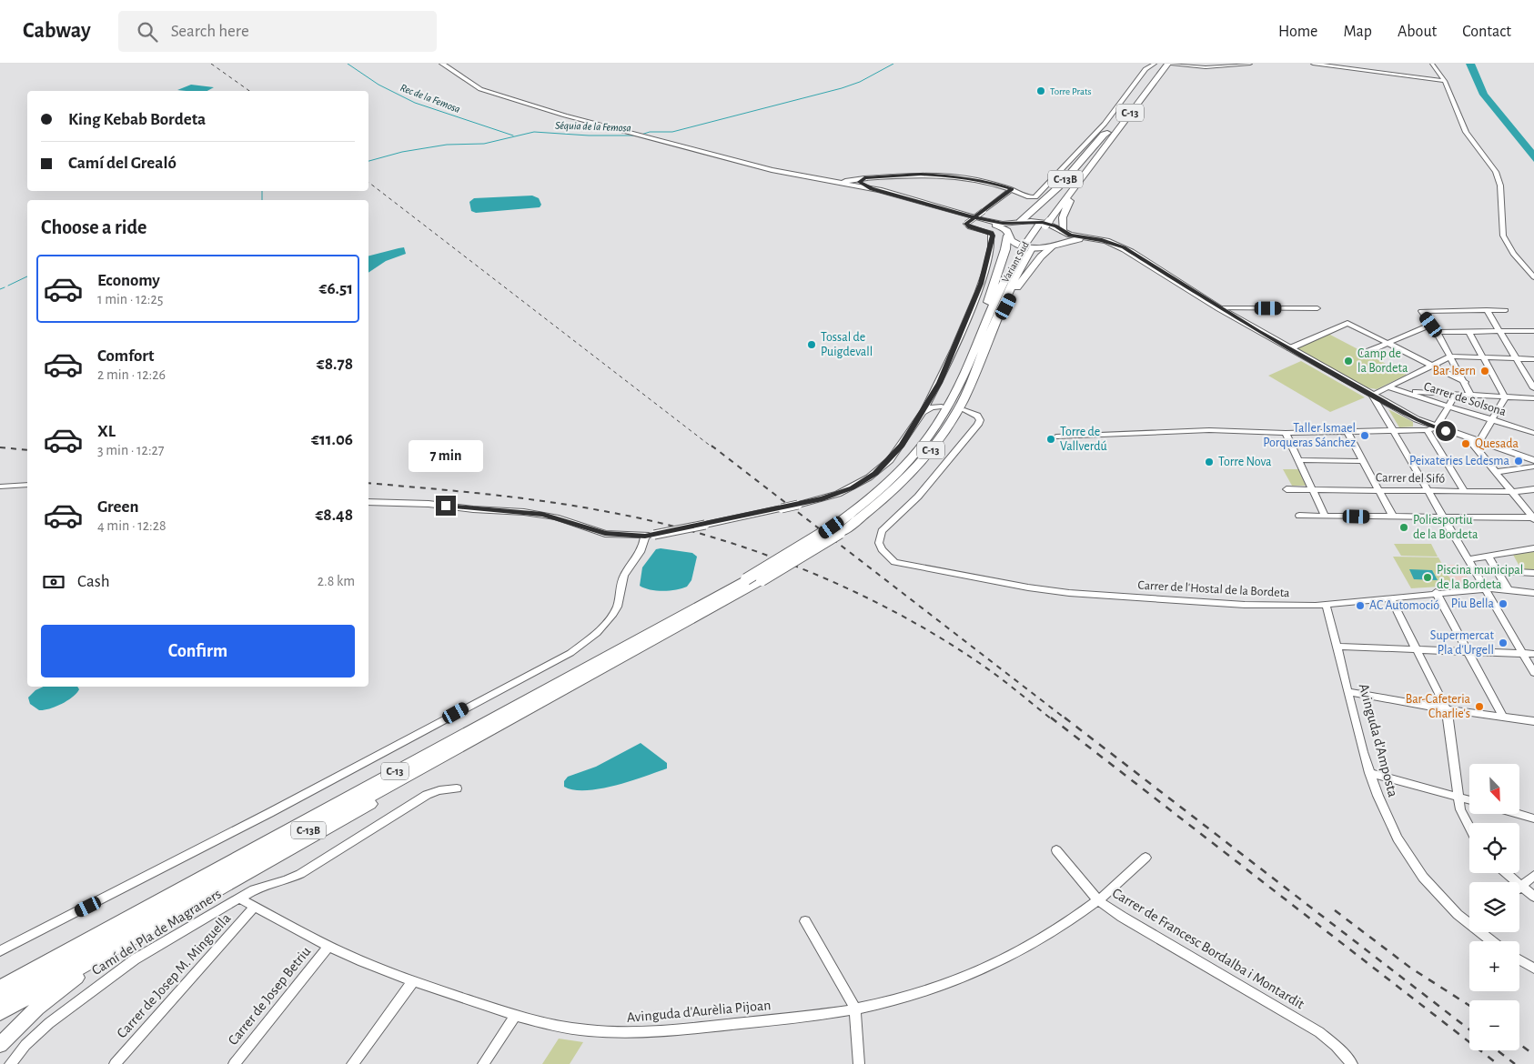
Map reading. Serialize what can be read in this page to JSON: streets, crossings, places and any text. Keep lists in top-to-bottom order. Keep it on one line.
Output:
{"streets":{"highway":["C-13","C-13B","Variant Sud"],"street":["Carrer de Solsona","Carrer del Sifó","Carrer de l'Hostal de la Bordeta","Avinguda d'Amposta","Camí del Pla de Magraners","Carrer de Francesc Bordalba i Montardit","Carrer de Josep M. Minguella","Carrer de Josep Betriu","Avinguda d'Aurèlia Pijoan"]},"crossings":[["C-13","C-13B"],["C-13","Variant Sud"],["C-13B","Variant Sud"],["Carrer de l'Hostal de la Bordeta","Avinguda d'Amposta"],["Camí del Pla de Magraners","Avinguda d'Aurèlia Pijoan"],["Carrer de Francesc Bordalba i Montardit","Avinguda d'Aurèlia Pijoan"],["Carrer de Josep M. Minguella","Avinguda d'Aurèlia Pijoan"],["Carrer de Josep Betriu","Avinguda d'Aurèlia Pijoan"]],"water":["Rec de la Femosa","Séquia de la Femosa"],"places":["Torre Prats","Tossal de Puigdevall","Camp de la Bordeta","Bar Isern","Taller Ismael Porqueras Sánchez","Torre de Vallverdú","Quesada","Peixateries Ledesma","Torre Nova","Poliesportiu de la Bordeta","Piscina municipal de la Bordeta","Piu Bella","AC Automoció","Supermercat Pla d'Urgell","Bar-Cafeteria Charlie's"],"north":"bottom right","page":{"header":"Cabway","search":"Search here","nav":["Home","Map","About","Contact"],"banner":["King Kebab Bordeta","Camí del Grealó"],"heading":"Choose a ride","list":[{"name":"Economy","note":"1 min · 12:25","value":"€6.51"},{"name":"Comfort","note":"2 min · 12:26","value":"€8.78"},{"name":"XL","note":"3 min · 12:27","value":"€11.06"},{"name":"Green","note":"4 min · 12:28","value":"€8.48"}],"bubble":"7 min","pay":["Cash","2.8 km"],"buttons":"Confirm","map_buttons":["+","−"]}}
